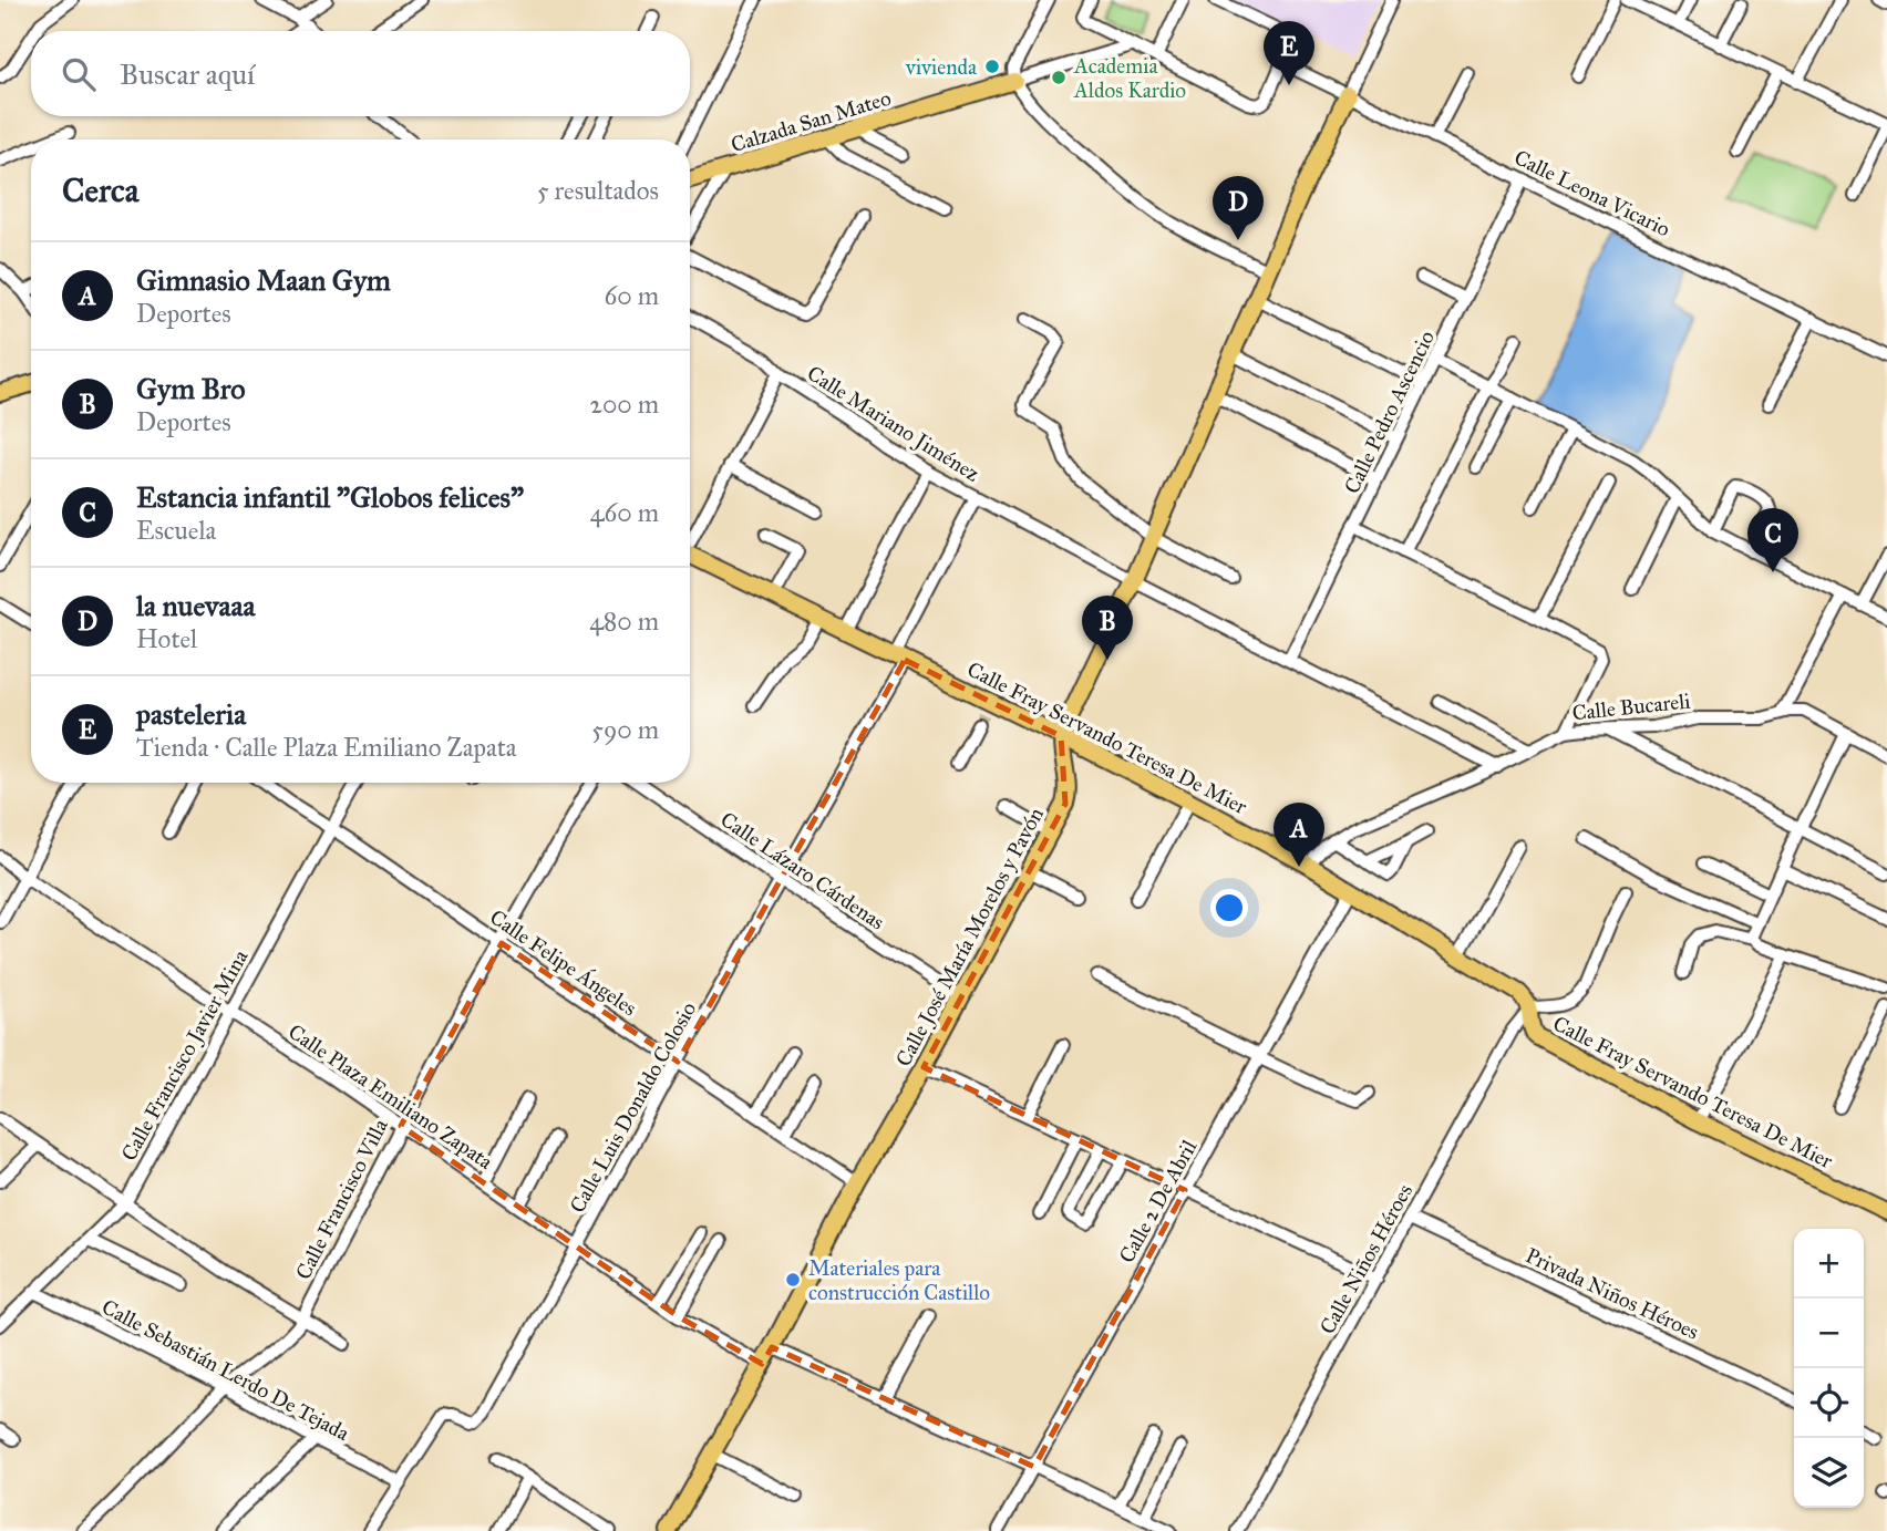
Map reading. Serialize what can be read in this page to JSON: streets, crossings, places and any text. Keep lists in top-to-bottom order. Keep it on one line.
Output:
{"streets":{"main road":["Calzada San Mateo","Calle Fray Servando Teresa De Mier","Calle José María Morelos y Pavón"],"street":["Calle Leona Vicario","Calle Pedro Ascencio","Calle Mariano Jiménez","Calle Bucareli","Calle Lázaro Cárdenas","Calle Felipe Ángeles","Calle Francisco Javier Mina","Calle Plaza Emiliano Zapata","Calle Luis Donaldo Colosio","Calle Francisco Villa","Calle 2 De Abril","Calle Niños Héroes","Privada Niños Héroes","Calle Sebastián Lerdo De Tejada"]},"crossings":[["Calle Leona Vicario","Calle Pedro Ascencio"],["Calle Pedro Ascencio","Calle Mariano Jiménez"],["Calle Mariano Jiménez","Calle Bucareli"],["Calle Mariano Jiménez","Calle Fray Servando Teresa De Mier"],["Calle Mariano Jiménez","Calle Luis Donaldo Colosio"],["Calle Bucareli","Calle Fray Servando Teresa De Mier"],["Calle Fray Servando Teresa De Mier","Calle José María Morelos y Pavón"],["Calle Fray Servando Teresa De Mier","Calle Luis Donaldo Colosio"],["Calle Fray Servando Teresa De Mier","Calle 2 De Abril"],["Calle Fray Servando Teresa De Mier","Calle Niños Héroes"],["Calle Lázaro Cárdenas","Calle José María Morelos y Pavón"],["Calle Lázaro Cárdenas","Calle Luis Donaldo Colosio"],["Calle José María Morelos y Pavón","Calle Felipe Ángeles"],["Calle José María Morelos y Pavón","Calle Plaza Emiliano Zapata"],["Calle Felipe Ángeles","Calle Francisco Javier Mina"],["Calle Felipe Ángeles","Calle Luis Donaldo Colosio"],["Calle Felipe Ángeles","Calle Francisco Villa"],["Calle Francisco Javier Mina","Calle Plaza Emiliano Zapata"],["Calle Francisco Javier Mina","Calle Sebastián Lerdo De Tejada"],["Calle Plaza Emiliano Zapata","Calle Luis Donaldo Colosio"],["Calle Plaza Emiliano Zapata","Calle Francisco Villa"],["Calle Luis Donaldo Colosio","Calle Sebastián Lerdo De Tejada"],["Calle Francisco Villa","Calle Sebastián Lerdo De Tejada"],["Calle Niños Héroes","Privada Niños Héroes"]],"places":["vivienda","Academia Aldos Kardio","Materiales para construcción Castillo"],"page":{"pins":["E","D","C","B","A"],"search":"Buscar aquí","heading":["Cerca","5 resultados"],"list":[{"mark":"A","name":"Gimnasio Maan Gym","note":"Deportes","value":"60 m"},{"mark":"B","name":"Gym Bro","note":"Deportes","value":"200 m"},{"mark":"C","name":"Estancia infantil \"Globos felices\"","note":"Escuela","value":"460 m"},{"mark":"D","name":"la nuevaaa","note":"Hotel","value":"480 m"},{"mark":"E","name":"pasteleria","note":"Tienda · Calle Plaza Emiliano Zapata","value":"590 m"}],"map_buttons":["+","−"]}}
